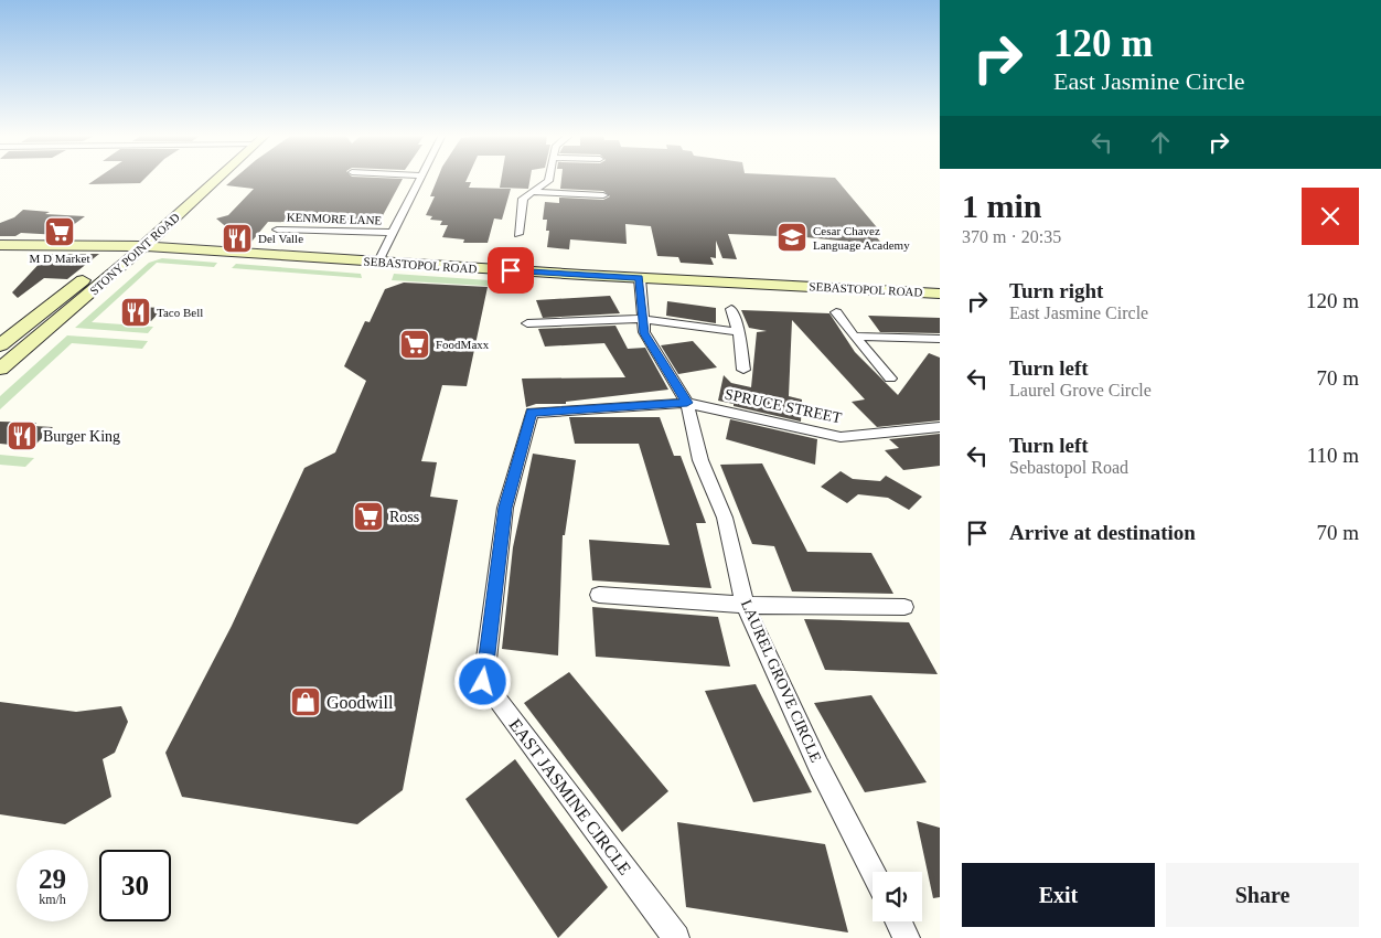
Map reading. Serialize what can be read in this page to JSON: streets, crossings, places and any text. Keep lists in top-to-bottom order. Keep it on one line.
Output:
{"streets":{"main road":["STONY POINT ROAD","SEBASTOPOL ROAD"],"street":["KENMORE LANE","SPRUCE STREET","LAUREL GROVE CIRCLE","EAST JASMINE CIRCLE"]},"crossings":[["KENMORE LANE","SEBASTOPOL ROAD"],["STONY POINT ROAD","SEBASTOPOL ROAD"],["SEBASTOPOL ROAD","LAUREL GROVE CIRCLE"],["SPRUCE STREET","LAUREL GROVE CIRCLE"],["SPRUCE STREET","EAST JASMINE CIRCLE"],["LAUREL GROVE CIRCLE","EAST JASMINE CIRCLE"]],"places":{"supermarket":["M D Market","FoodMaxx","Ross"],"school or university":["Cesar Chavez Language Academy"],"restaurant":["Del Valle","Taco Bell","Burger King"],"shop":["Goodwill"]},"page":{"turn":["120 m","East Jasmine Circle"],"heading":["1 min","370 m · 20:35"],"list":[{"name":"Turn right","note":"East Jasmine Circle","value":"120 m"},{"name":"Turn left","note":"Laurel Grove Circle","value":"70 m"},{"name":"Turn left","note":"Sebastopol Road","value":"110 m"},{"name":"Arrive at destination","value":"70 m"}],"speed":"29 km/h","limit":"30","buttons":["Exit","Share"]}}
